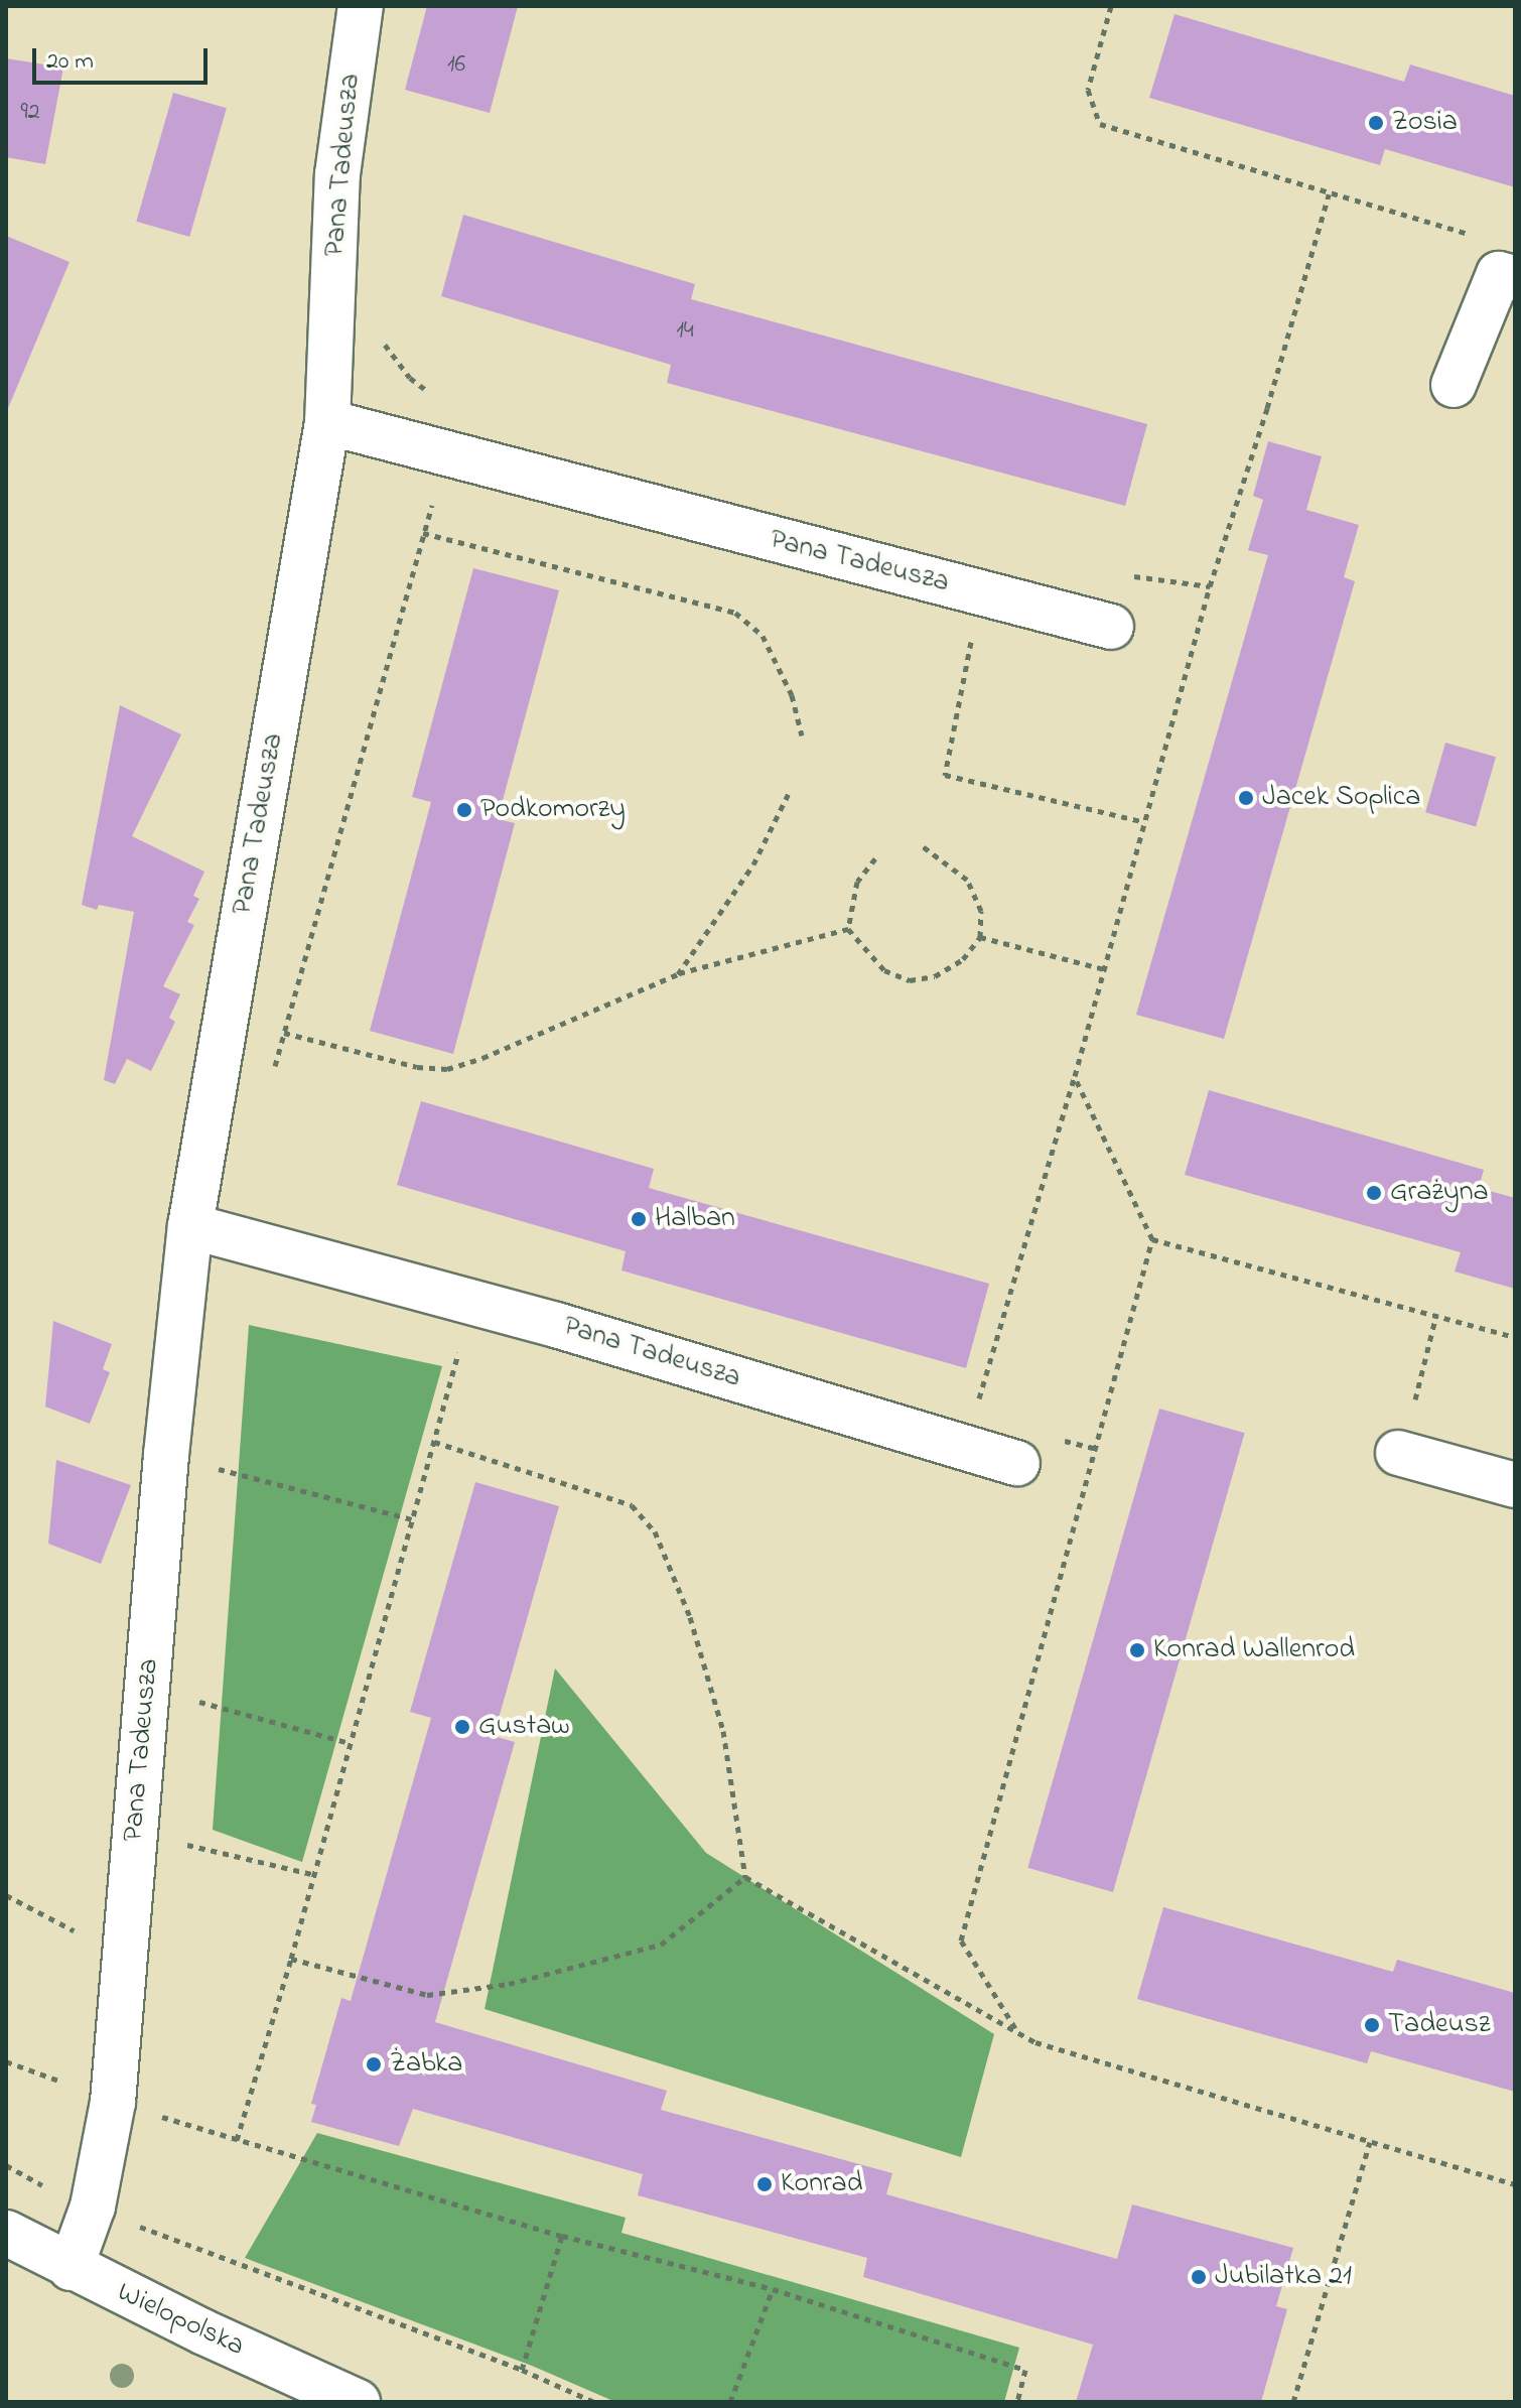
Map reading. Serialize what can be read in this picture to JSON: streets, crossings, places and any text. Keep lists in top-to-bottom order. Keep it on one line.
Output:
{"streets":{"street":["Pana Tadeusza","Wielopolska"]},"crossings":[["Pana Tadeusza","Wielopolska"]],"places":["Zosia","Jacek Soplica","Podkomorzy","Grażyna","Halban","Konrad Wallenrod","Gustaw","Tadeusz","Żabka","Konrad","Jubilatka 21"],"house_numbers":["16","92","14"],"scale_bar":"20 m"}
